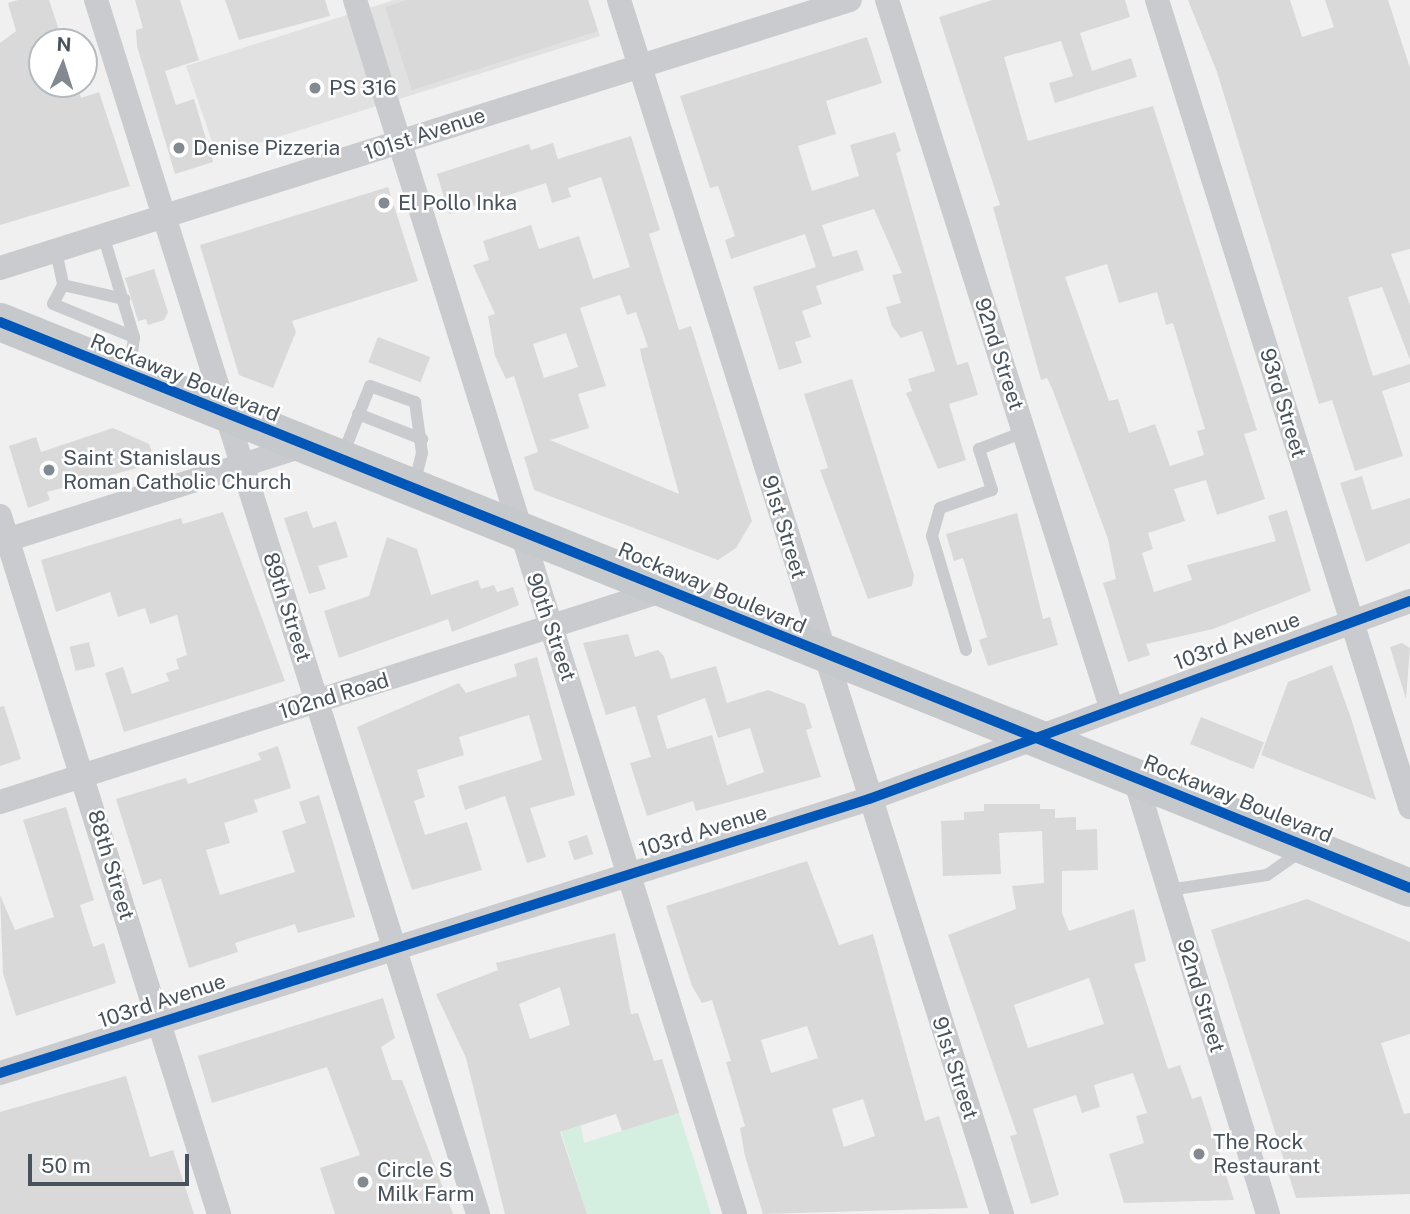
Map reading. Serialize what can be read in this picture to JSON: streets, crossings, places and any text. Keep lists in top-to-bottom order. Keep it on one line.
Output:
{"streets":{"main road":["Rockaway Boulevard"],"street":["101st Avenue","92nd Street","93rd Street","91st Street","89th Street","90th Street","103rd Avenue","102nd Road","88th Street"]},"crossings":[["101st Avenue","91st Street"],["101st Avenue","89th Street"],["101st Avenue","90th Street"],["92nd Street","Rockaway Boulevard"],["92nd Street","103rd Avenue"],["Rockaway Boulevard","91st Street"],["Rockaway Boulevard","89th Street"],["Rockaway Boulevard","90th Street"],["Rockaway Boulevard","103rd Avenue"],["Rockaway Boulevard","102nd Road"],["93rd Street","103rd Avenue"],["91st Street","103rd Avenue"],["89th Street","103rd Avenue"],["89th Street","102nd Road"],["90th Street","103rd Avenue"],["90th Street","102nd Road"],["103rd Avenue","88th Street"],["102nd Road","88th Street"]],"places":["PS 316","Denise Pizzeria","El Pollo Inka","Saint Stanislaus Roman Catholic Church","The Rock Restaurant","Circle S Milk Farm"],"scale_bar":"50 m","north":"top"}
